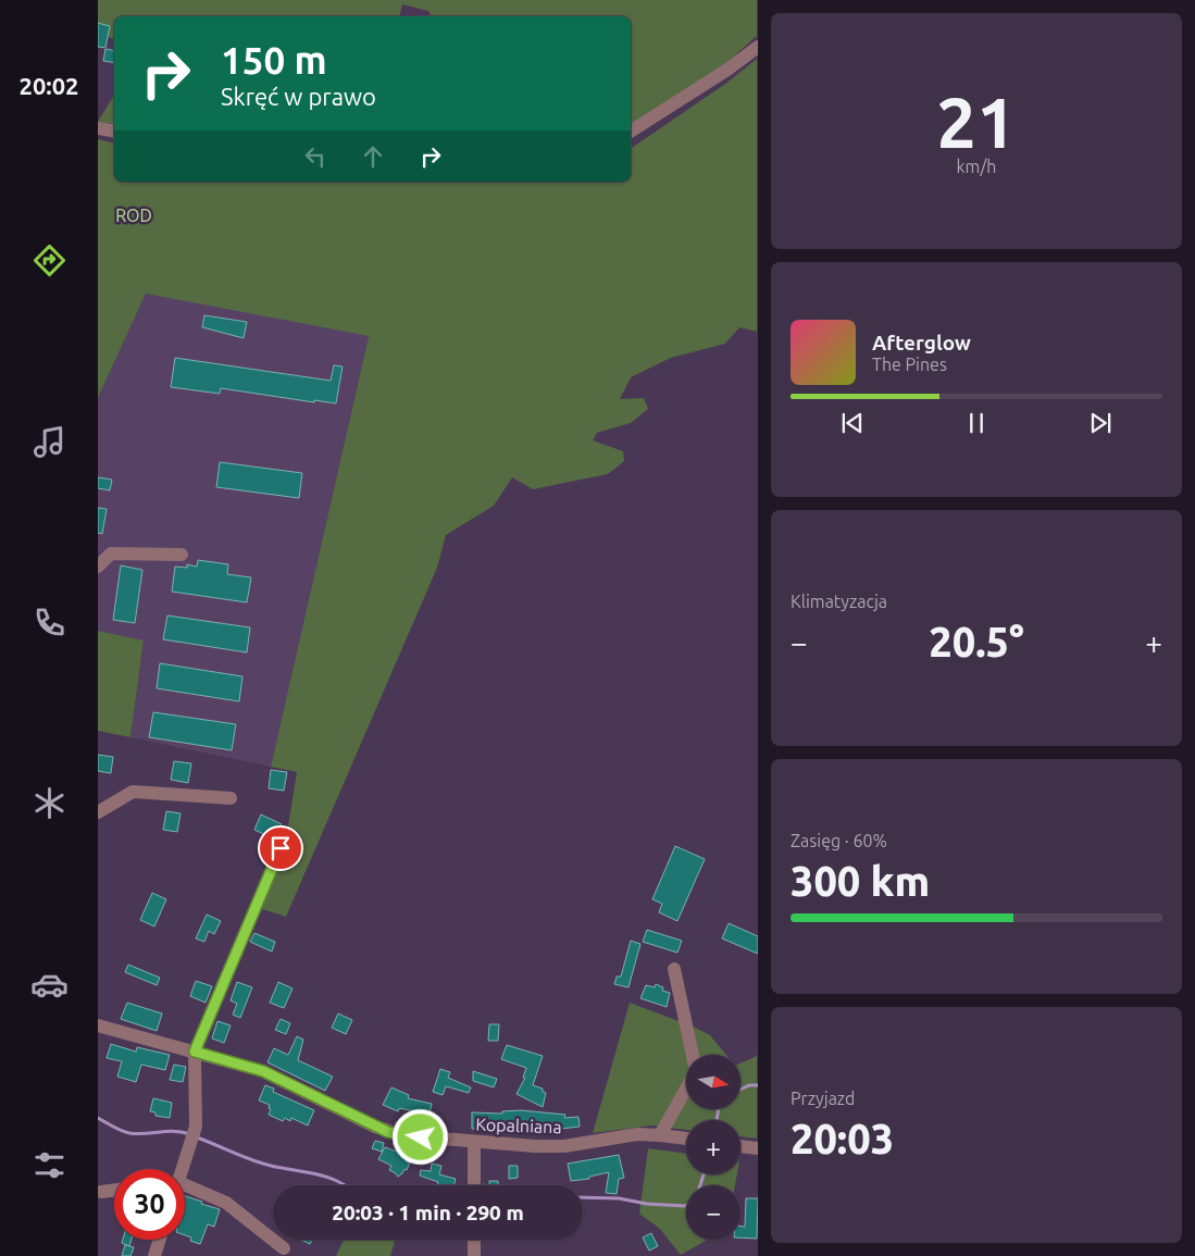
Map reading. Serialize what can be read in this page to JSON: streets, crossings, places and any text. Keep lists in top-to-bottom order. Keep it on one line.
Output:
{"streets":{"street":["Kopalniana"]},"parks":["ROD"],"north":"right","page":{"tabs":"20:02","tile":[["21","km/h"],"Klimatyzacja",["Zasięg · 60%","300 km"],["Przyjazd","20:03"]],"turn":["150 m","Skręć w prawo"],"song":["Afterglow","The Pines"],"heat":["−","20.5°","+"],"map_buttons":["+","−"],"limit":"30","trip":"20:03 · 1 min · 290 m"}}
